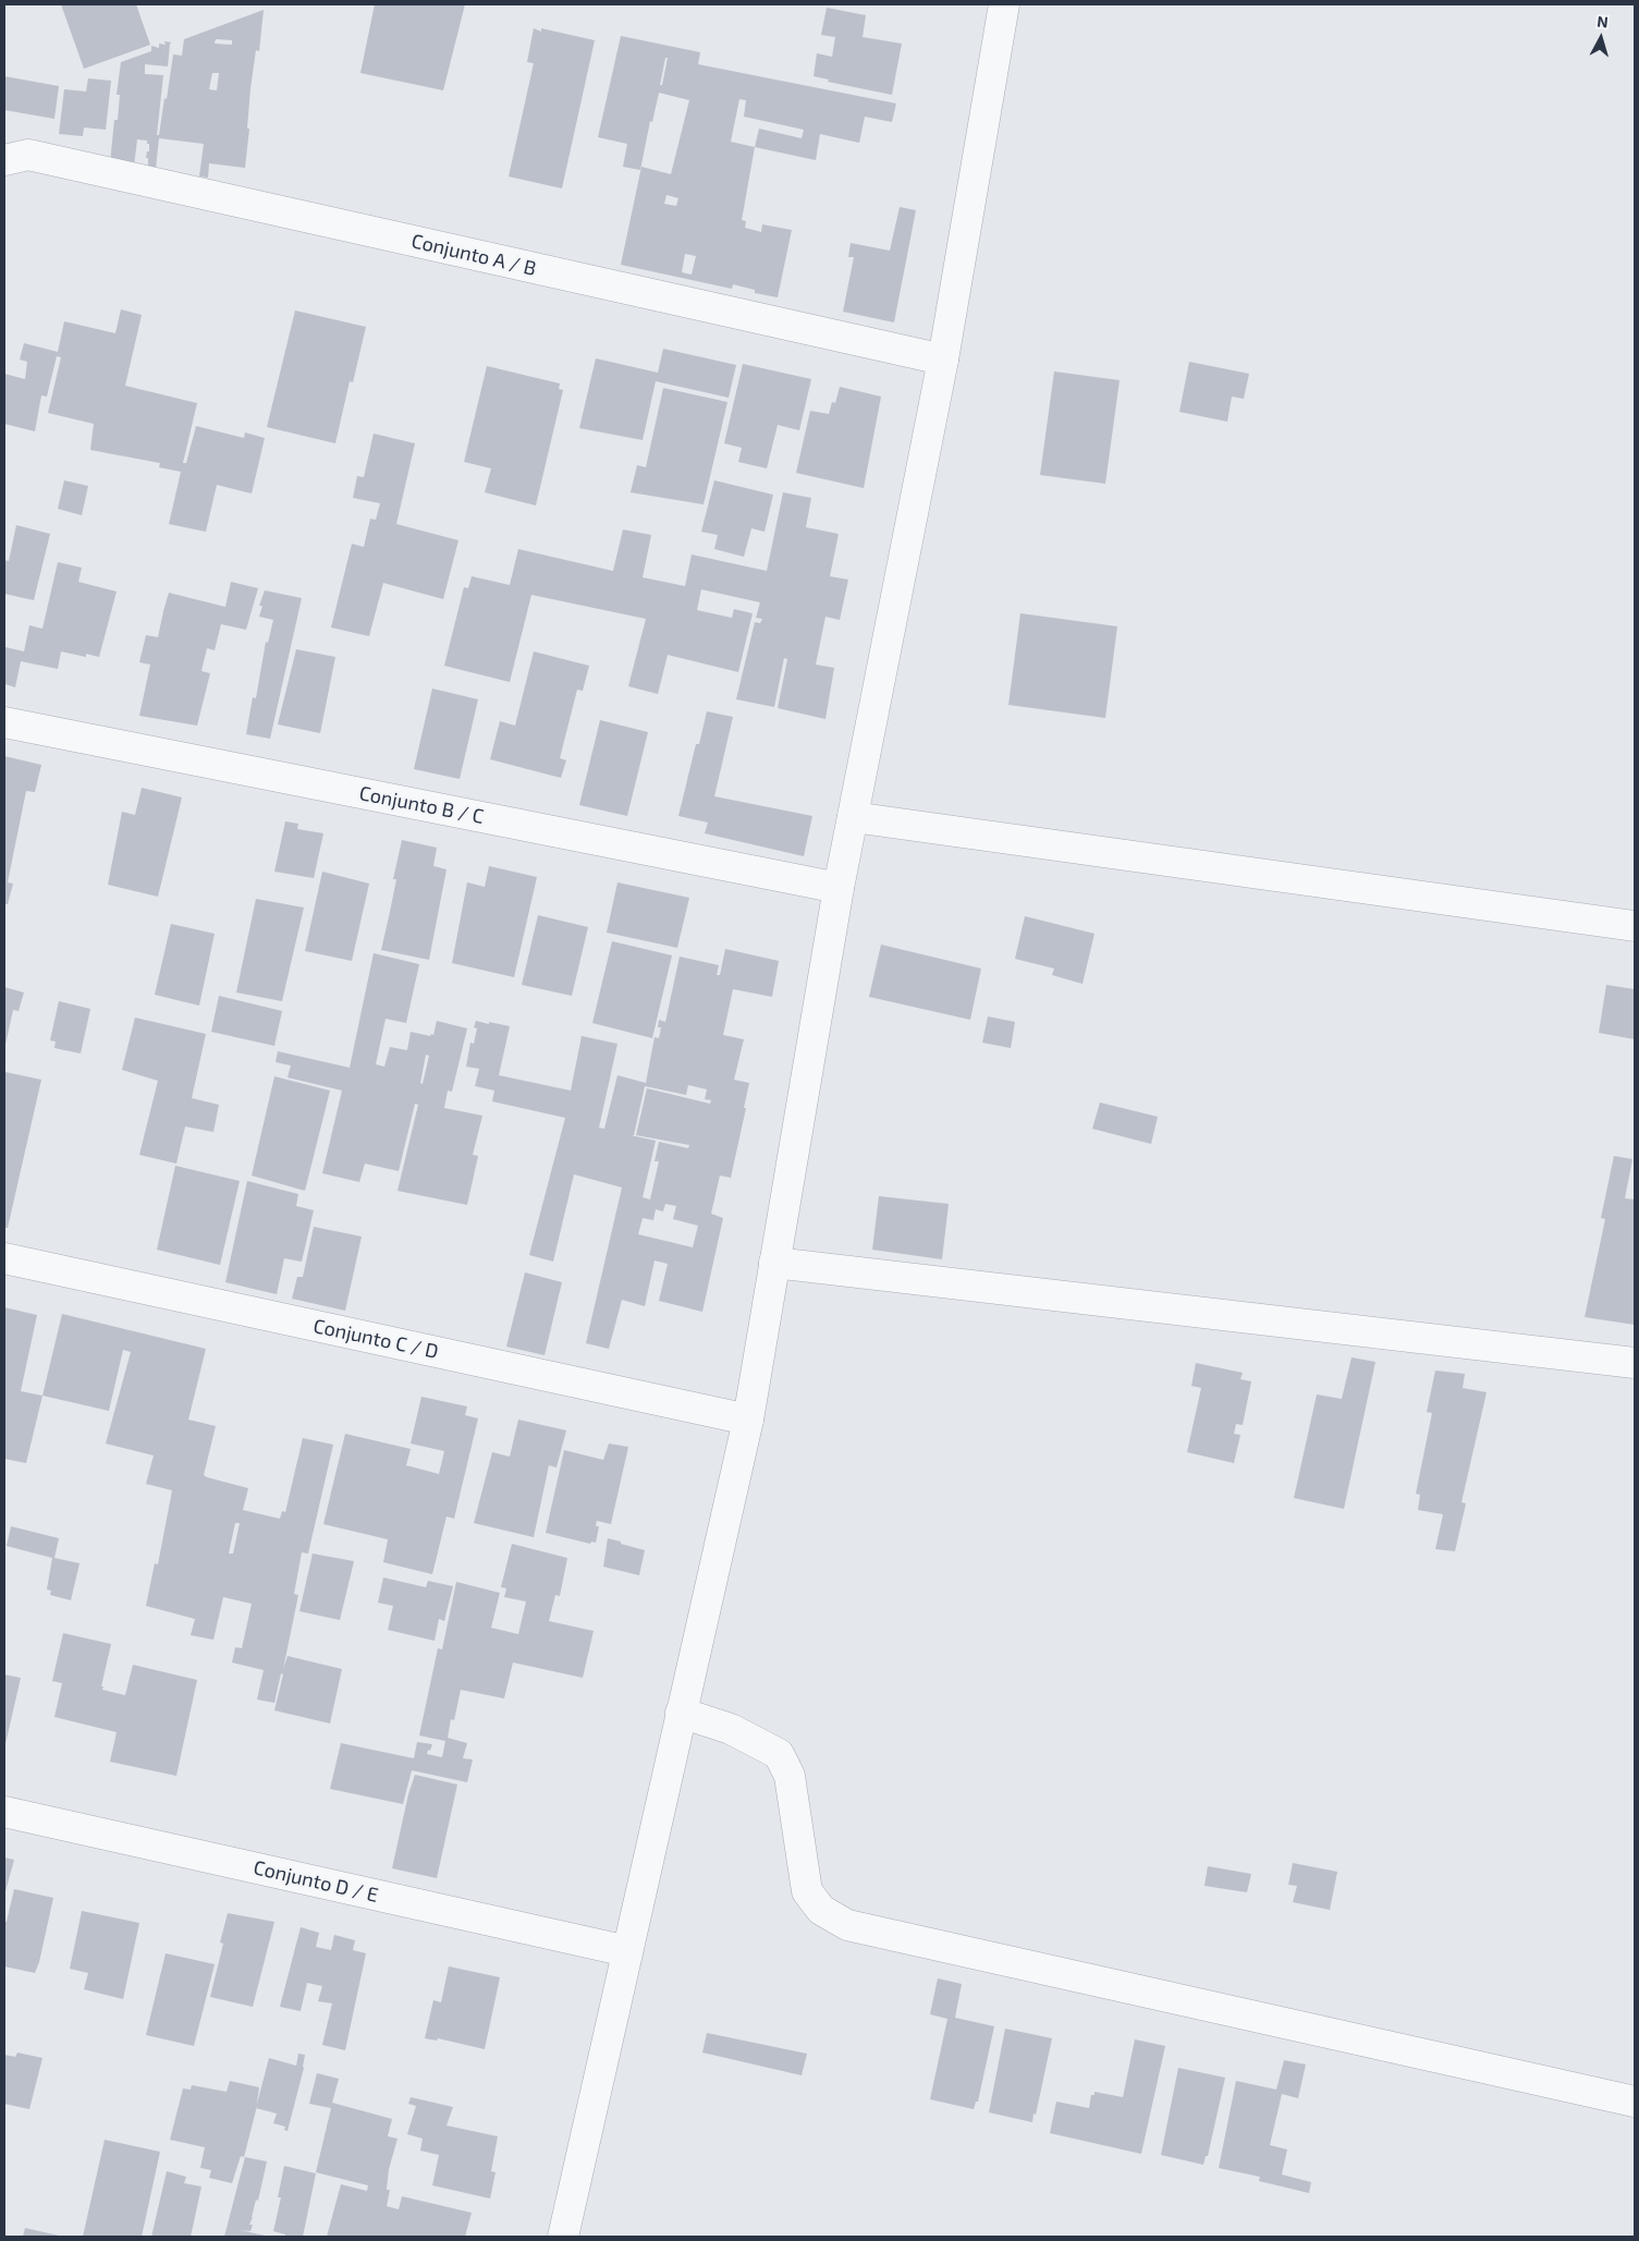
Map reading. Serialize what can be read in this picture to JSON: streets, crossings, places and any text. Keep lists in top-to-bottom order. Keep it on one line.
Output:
{"streets":{"street":["Conjunto A / B","Conjunto B / C","Conjunto C / D","Conjunto D / E"]},"north":"top"}
